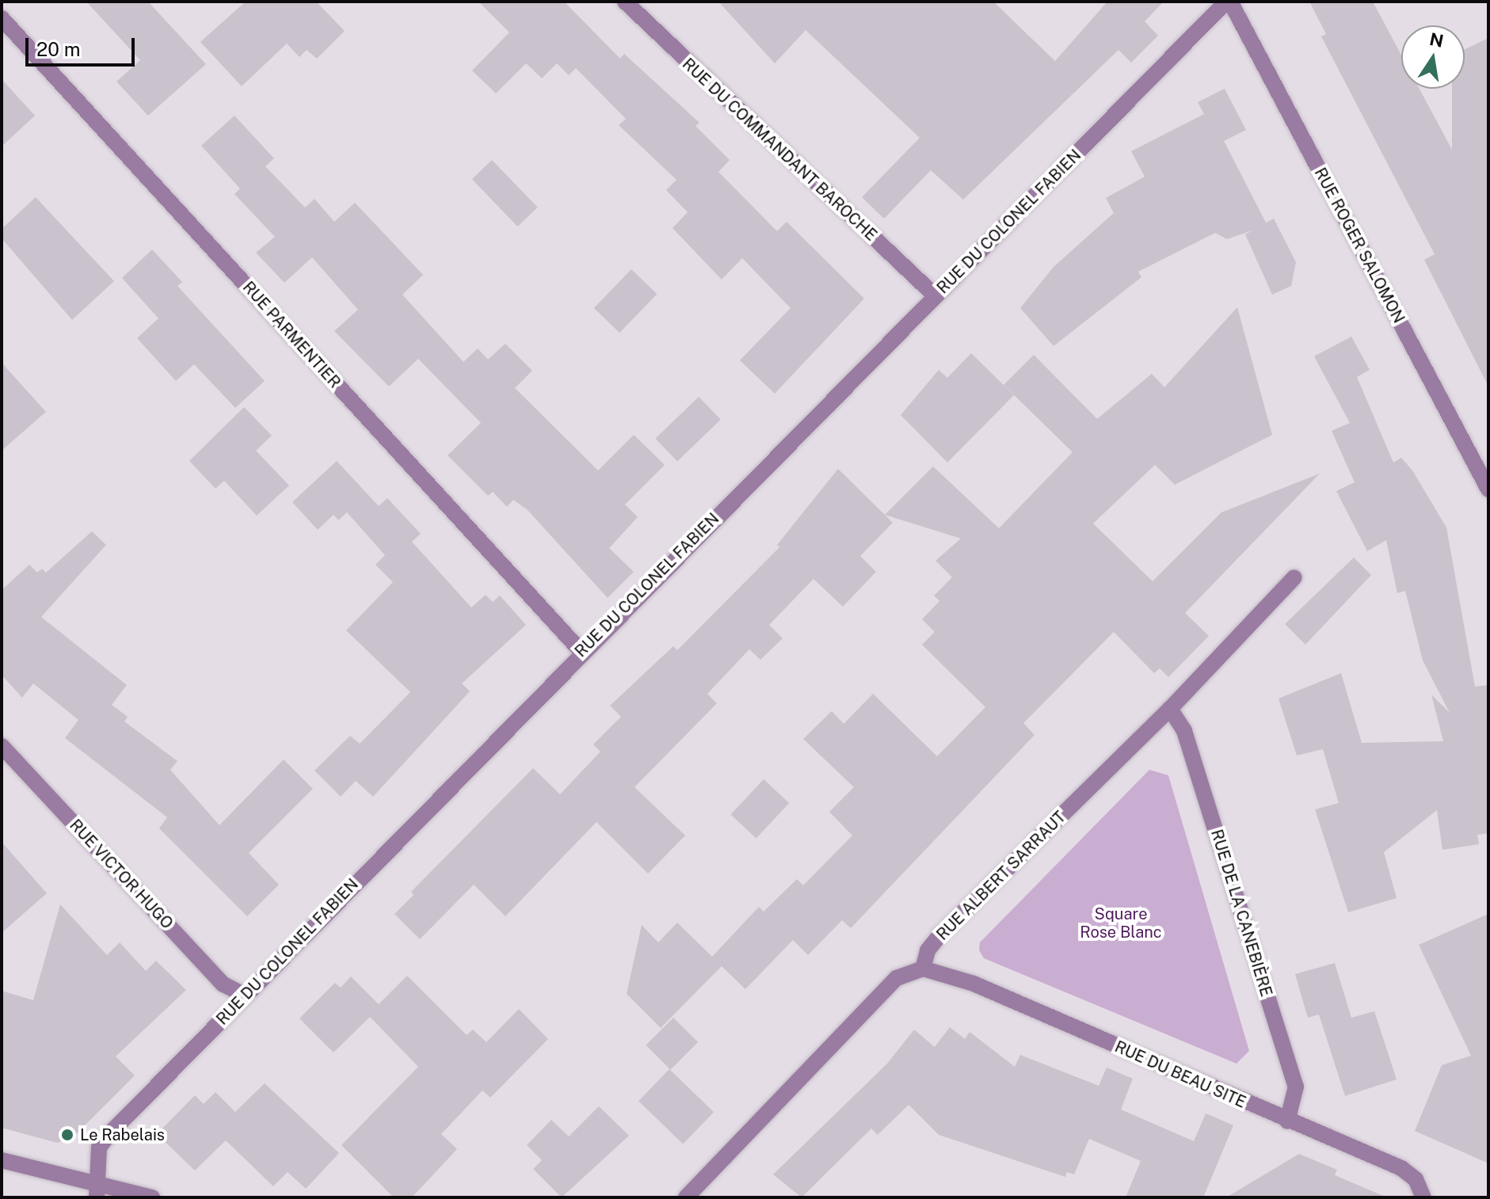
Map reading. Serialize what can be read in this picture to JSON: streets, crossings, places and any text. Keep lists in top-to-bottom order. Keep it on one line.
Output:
{"streets":{"street":["RUE DU COMMANDANT BAROCHE","RUE DU COLONEL FABIEN","RUE ROGER SALOMON","RUE PARMENTIER","RUE VICTOR HUGO","RUE ALBERT SARRAUT","RUE DE LA CANEBIÈRE","RUE DU BEAU SITE"]},"crossings":[["RUE DU COMMANDANT BAROCHE","RUE DU COLONEL FABIEN"],["RUE DU COLONEL FABIEN","RUE ROGER SALOMON"],["RUE DU COLONEL FABIEN","RUE PARMENTIER"],["RUE DU COLONEL FABIEN","RUE VICTOR HUGO"],["RUE ALBERT SARRAUT","RUE DE LA CANEBIÈRE"],["RUE ALBERT SARRAUT","RUE DU BEAU SITE"],["RUE DE LA CANEBIÈRE","RUE DU BEAU SITE"]],"parks":["Square Rose Blanc"],"places":["Le Rabelais"],"scale_bar":"20 m","north":"top"}
